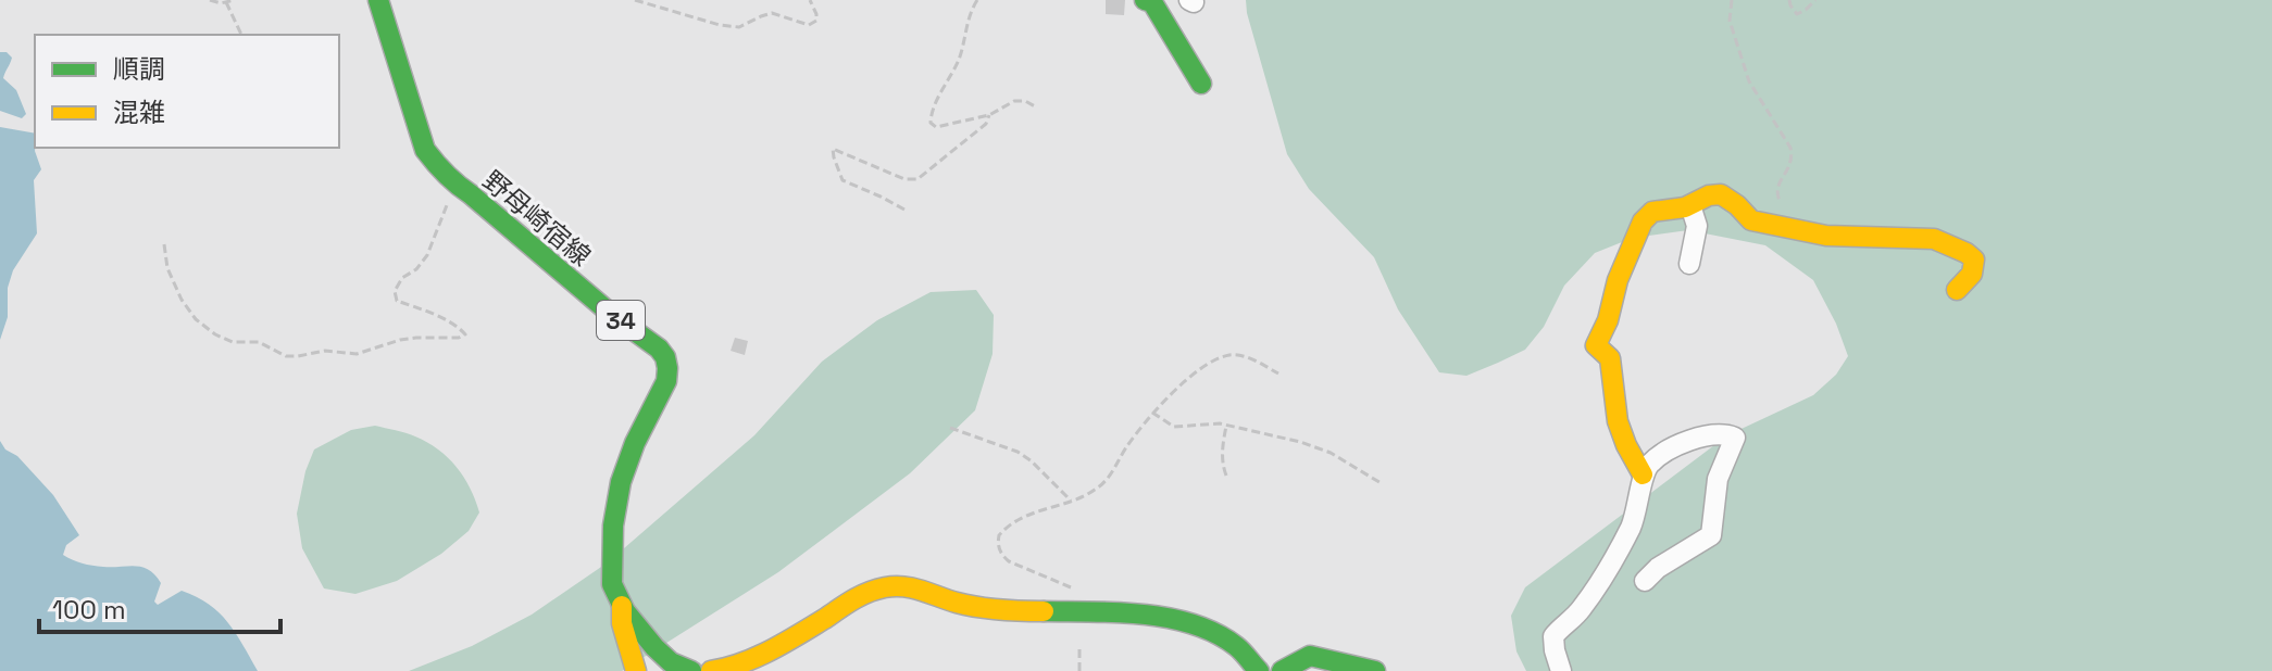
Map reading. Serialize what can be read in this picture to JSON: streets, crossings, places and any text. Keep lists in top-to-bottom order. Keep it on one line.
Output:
{"streets":{"main road":["野母崎宿線","34"]},"legend":["順調","混雑"],"scale_bar":"100 m"}
